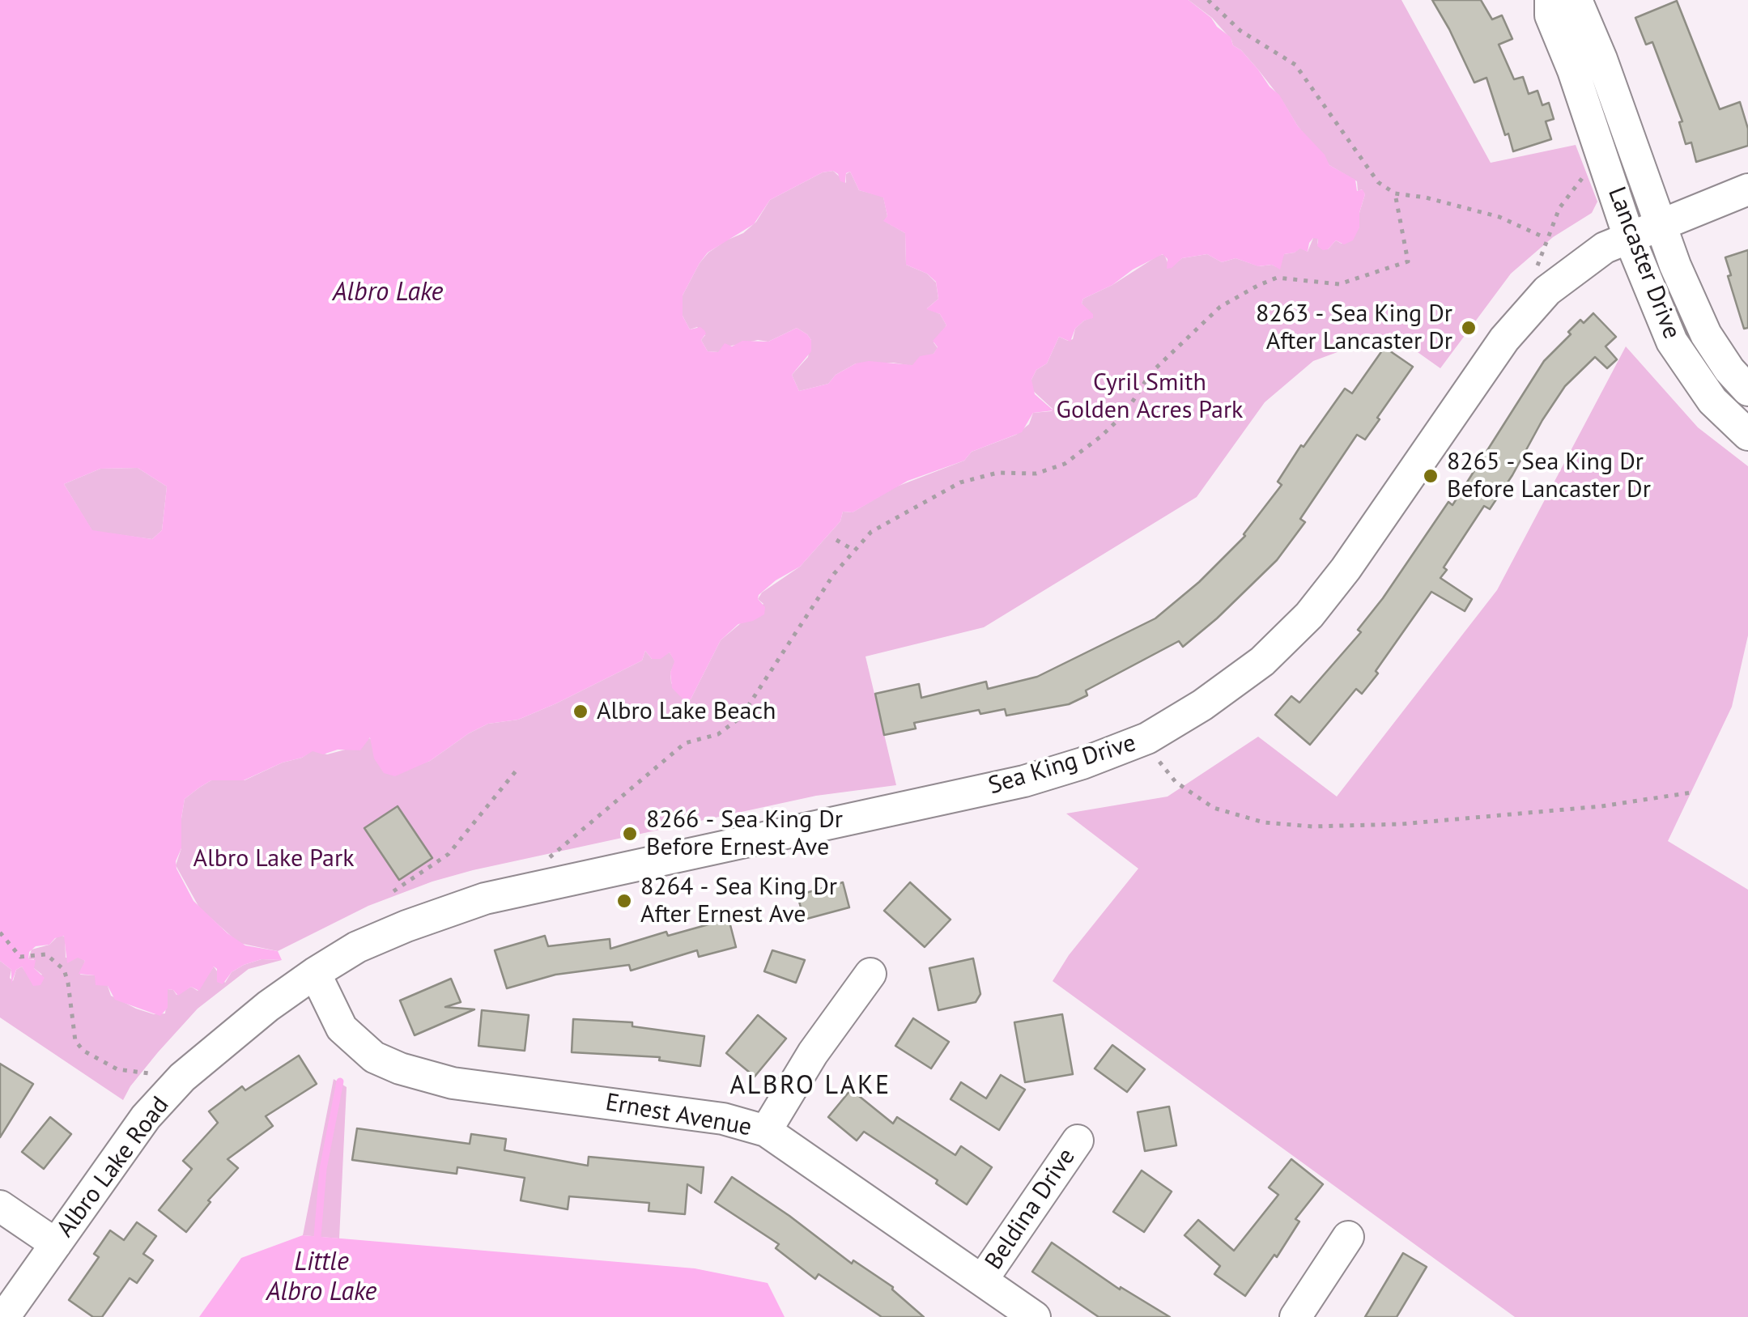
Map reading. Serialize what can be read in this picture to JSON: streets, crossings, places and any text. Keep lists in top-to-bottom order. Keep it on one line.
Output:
{"streets":{"street":["Lancaster Drive","Sea King Drive","Ernest Avenue","Albro Lake Road","Beldina Drive"]},"crossings":[["Lancaster Drive","Sea King Drive"],["Sea King Drive","Ernest Avenue"],["Sea King Drive","Albro Lake Road"],["Ernest Avenue","Albro Lake Road"],["Ernest Avenue","Beldina Drive"]],"districts":["ALBRO LAKE"],"water":["Albro Lake","Little Albro Lake"],"parks":["Cyril Smith Golden Acres Park","Albro Lake Park"],"places":["8263 - Sea King Dr After Lancaster Dr","8265 - Sea King Dr Before Lancaster Dr","Albro Lake Beach","8266 - Sea King Dr Before Ernest Ave","8264 - Sea King Dr After Ernest Ave"]}
